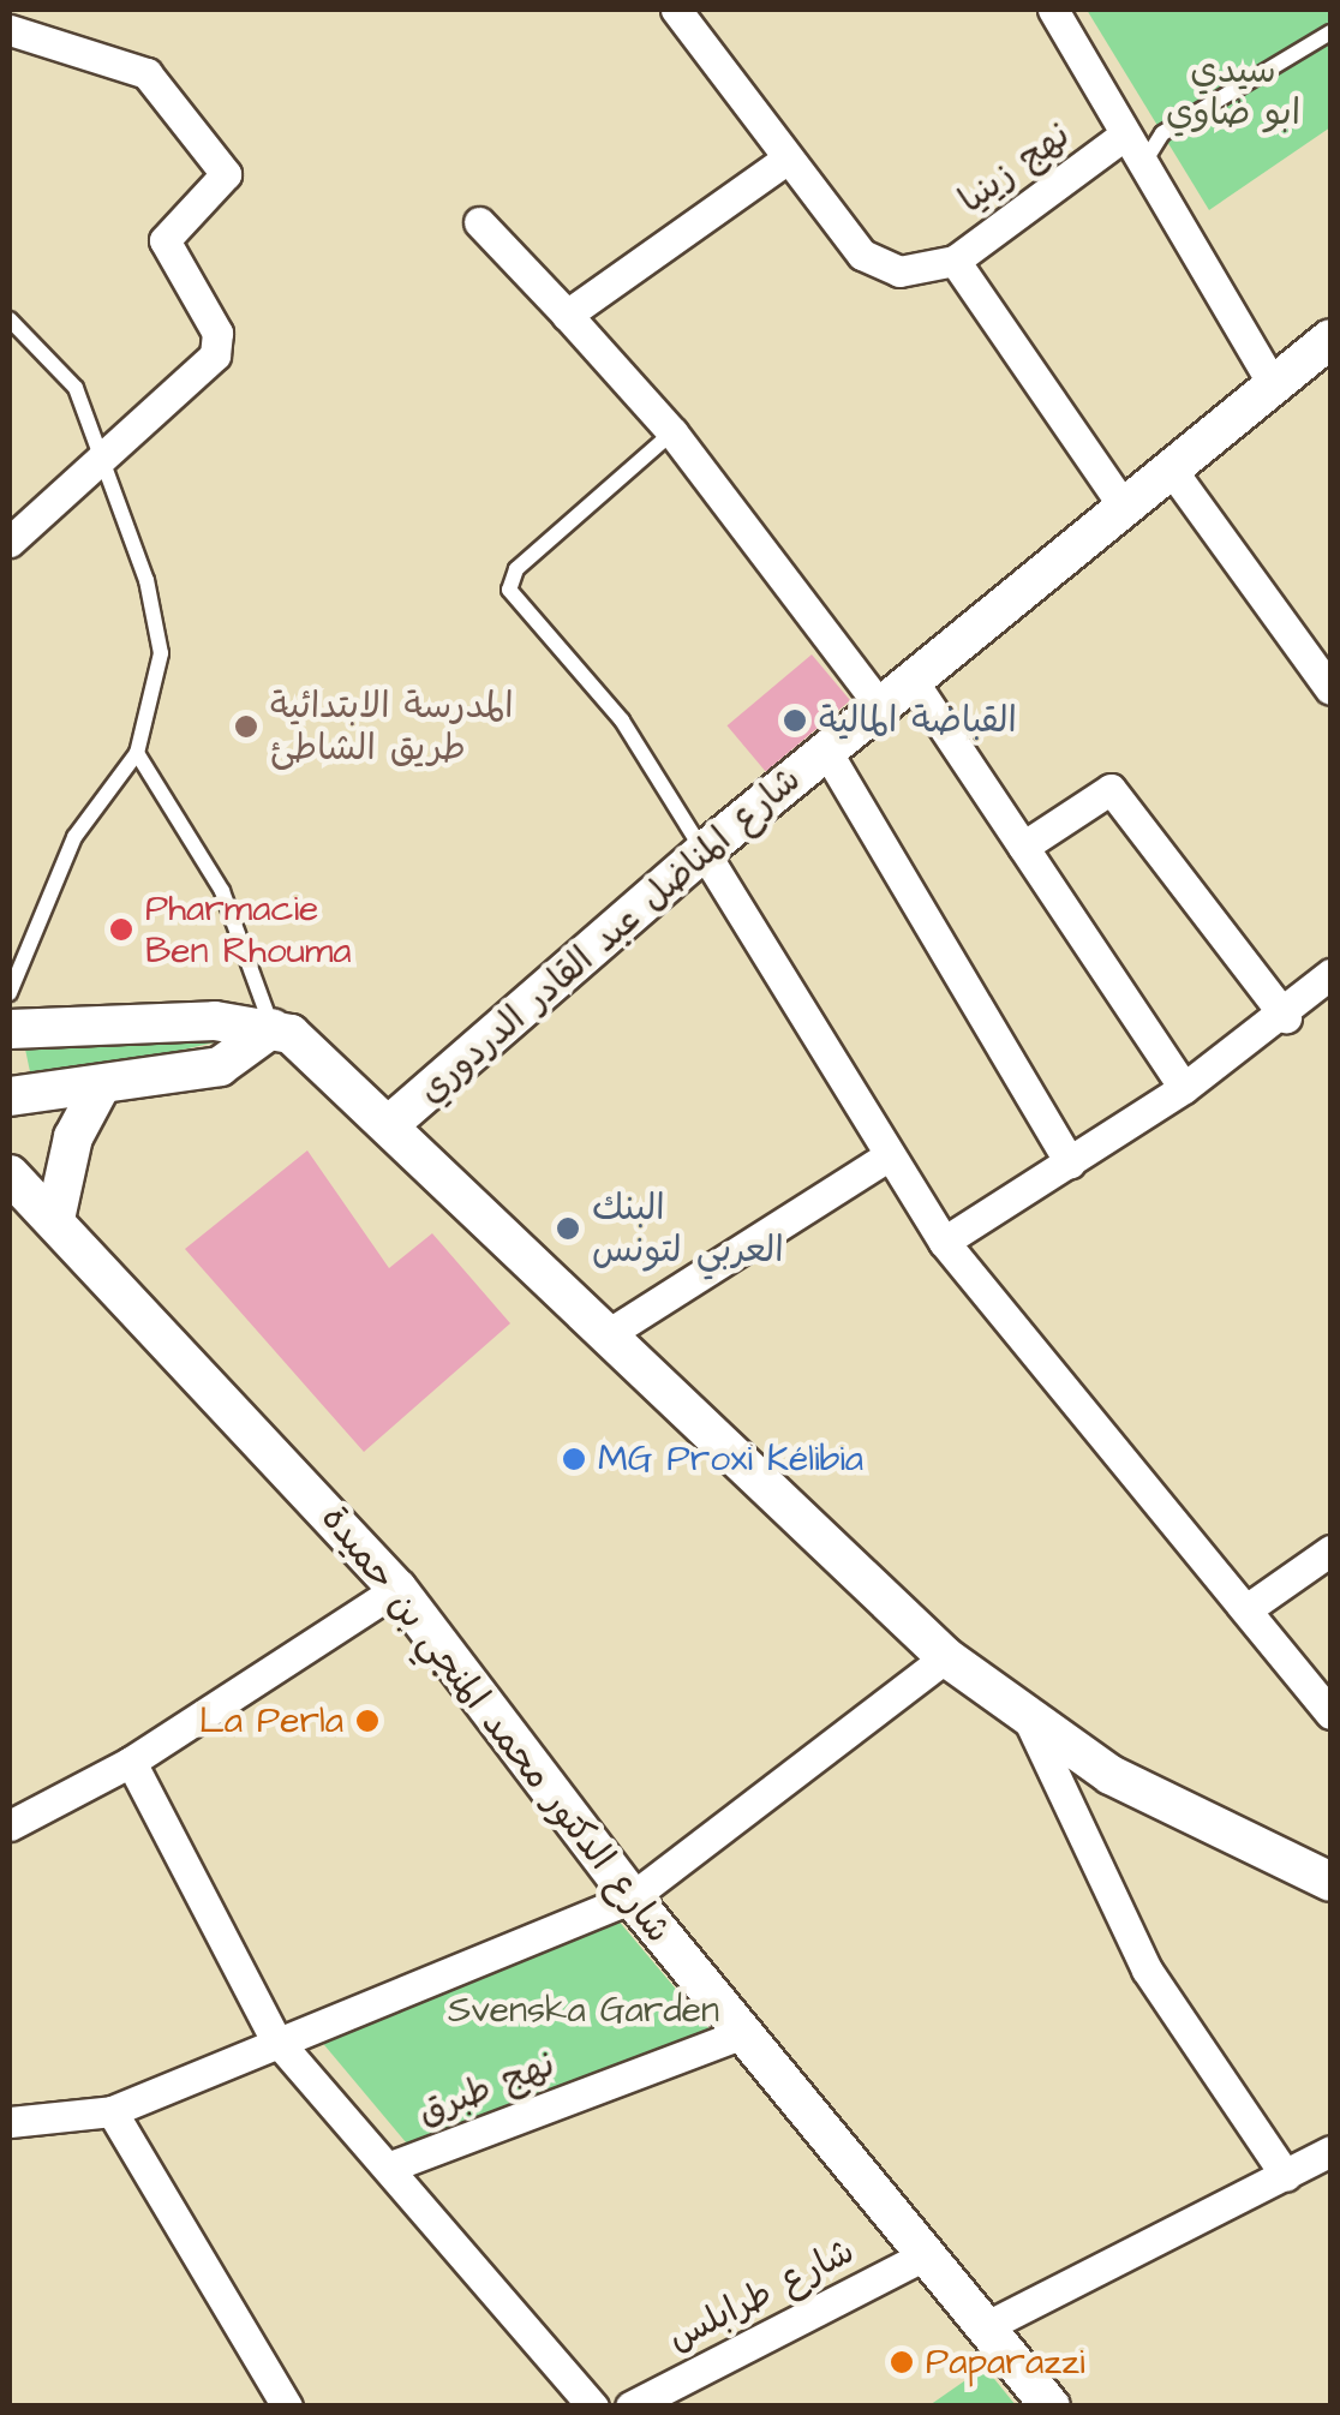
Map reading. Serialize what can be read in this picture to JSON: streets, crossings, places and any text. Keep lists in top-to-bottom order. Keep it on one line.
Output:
{"streets":{"street":["نهج زينيا","شارع المناضل عبد القادر الدردوري","شارع الدكتور محمد المنجي بن حميدة","نهج طبرق","شارع طرابلس"]},"crossings":[["شارع الدكتور محمد المنجي بن حميدة","نهج طبرق"],["شارع الدكتور محمد المنجي بن حميدة","شارع طرابلس"]],"parks":["سيدي ابو ضاوي","Svenska Garden"],"places":["القباضة المالية","المدرسة الابتدائية طريق الشاطئ","Pharmacie Ben Rhouma","البنك العربي لتونس","MG Proxi Kélibia","La Perla","Paparazzi"]}
